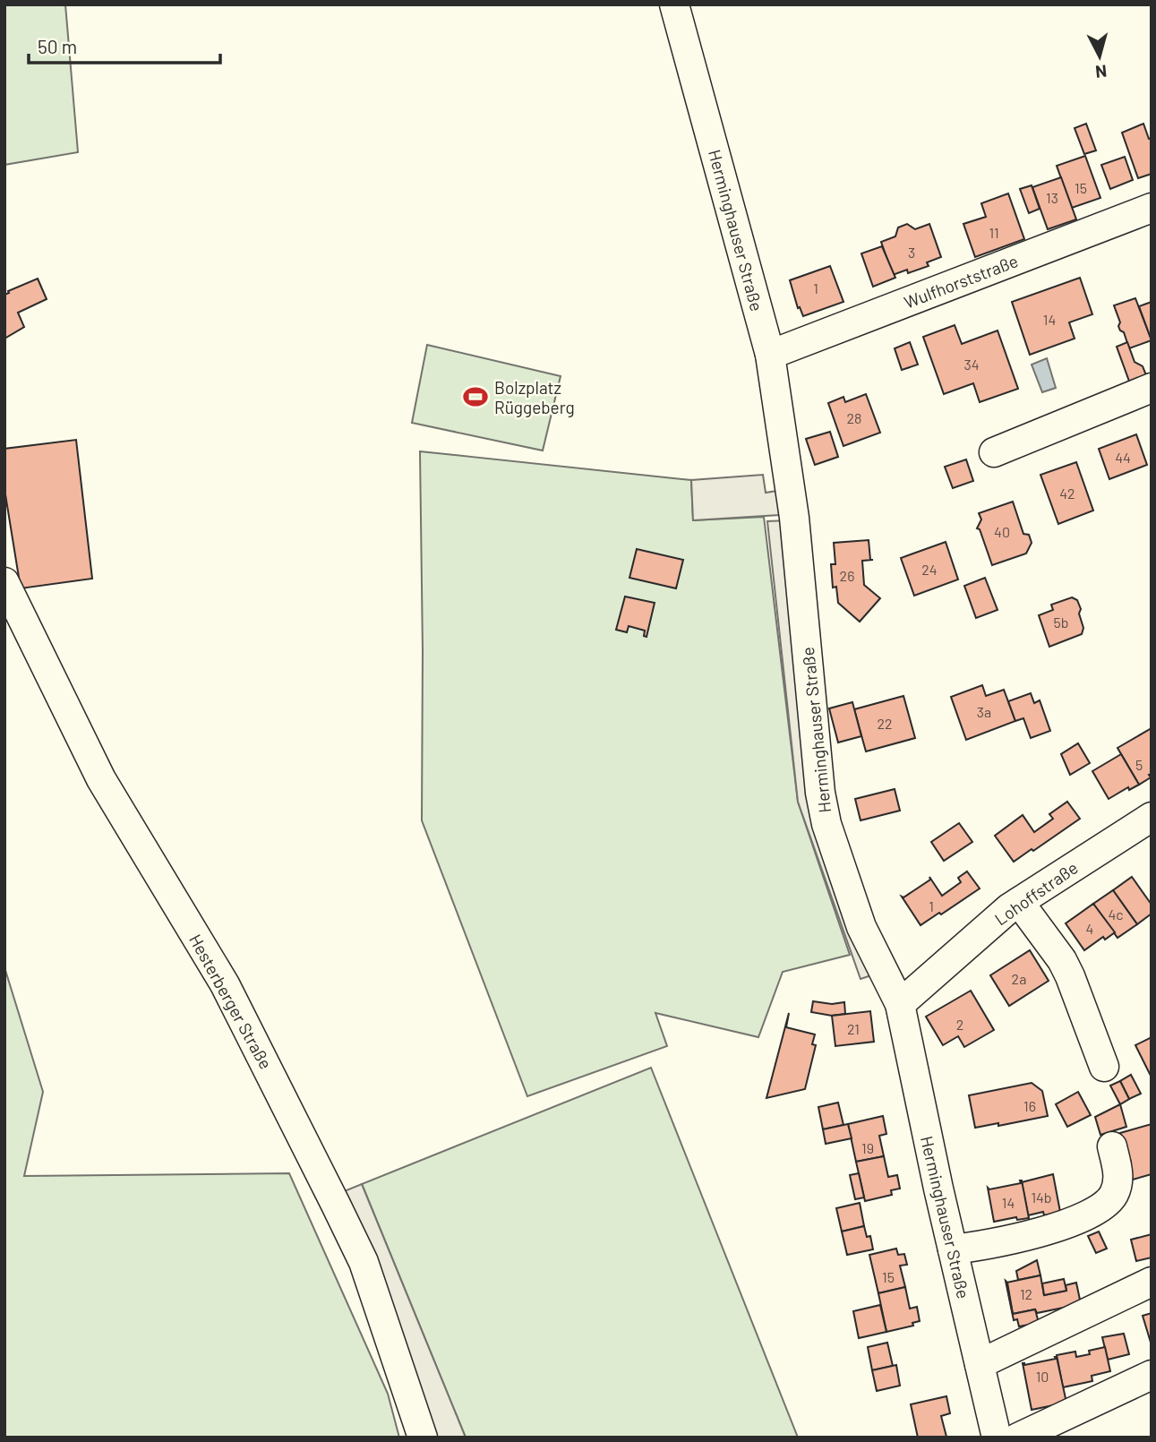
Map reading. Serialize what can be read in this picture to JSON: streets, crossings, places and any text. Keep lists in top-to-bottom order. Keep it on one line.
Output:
{"streets":{"street":["Herminghauser Straße","Wulfhorststraße","Lohoffstraße","Hesterberger Straße"]},"crossings":[["Herminghauser Straße","Wulfhorststraße"],["Herminghauser Straße","Lohoffstraße"]],"places":{"sports":["Bolzplatz Rüggeberg"]},"house_numbers":["15","13","11","3","1","14","34","28","44","42","40","24","26","5b","3a","22","5","1","4c","4","2a","2","21","16","19","14b","14","15","12","10"],"scale_bar":"50 m","north":"bottom"}
